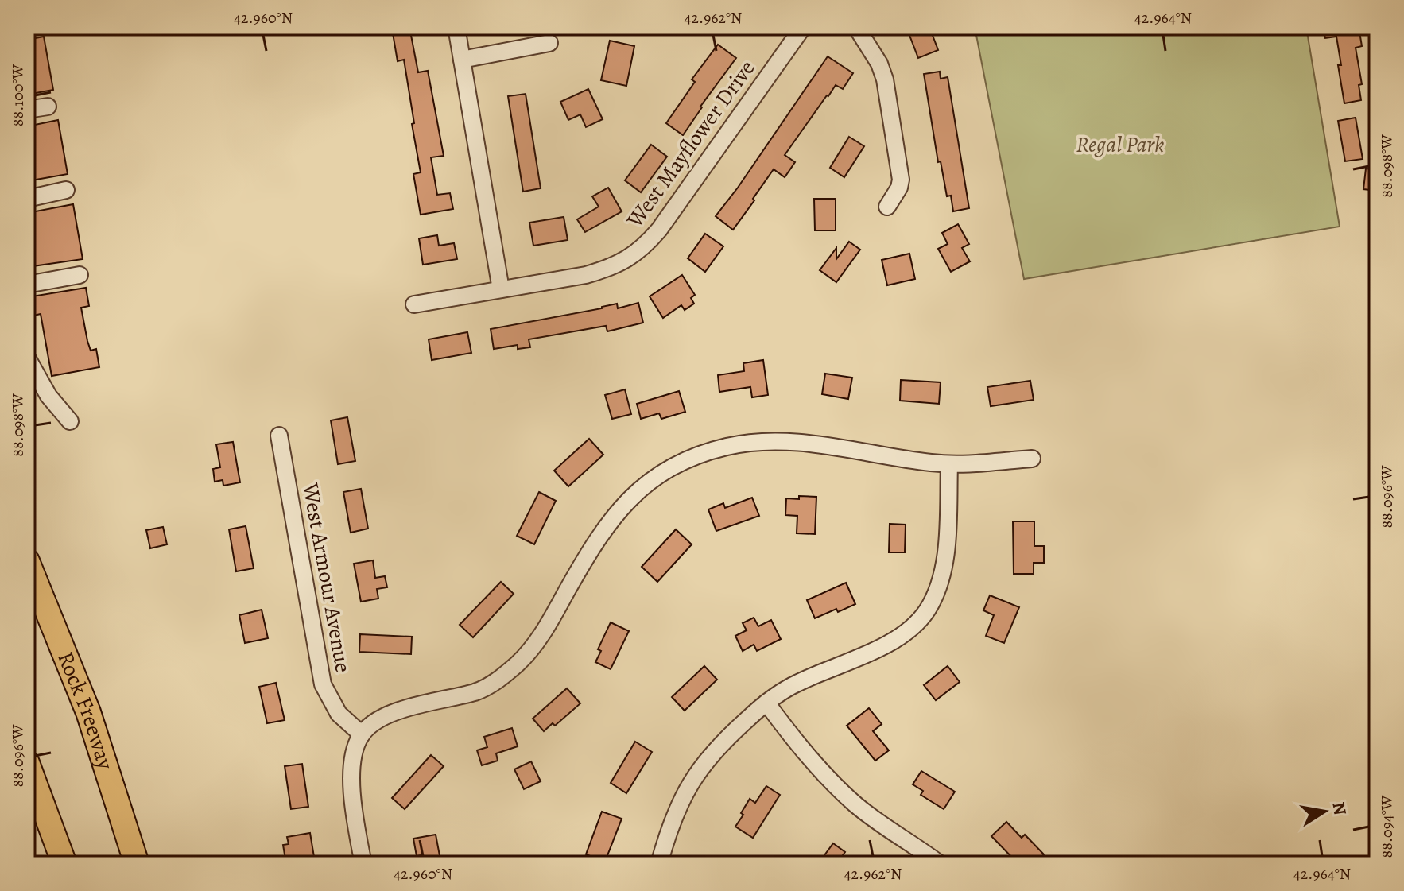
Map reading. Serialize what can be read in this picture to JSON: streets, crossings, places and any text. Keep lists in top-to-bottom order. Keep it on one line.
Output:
{"streets":{"highway":["Rock Freeway"],"street":["West Mayflower Drive","West Armour Avenue"]},"parks":["Regal Park"],"north":"right","coordinates":["42.960°N","42.962°N","42.964°N","88.100°W","88.098°W","88.096°W","88.094°W"]}
